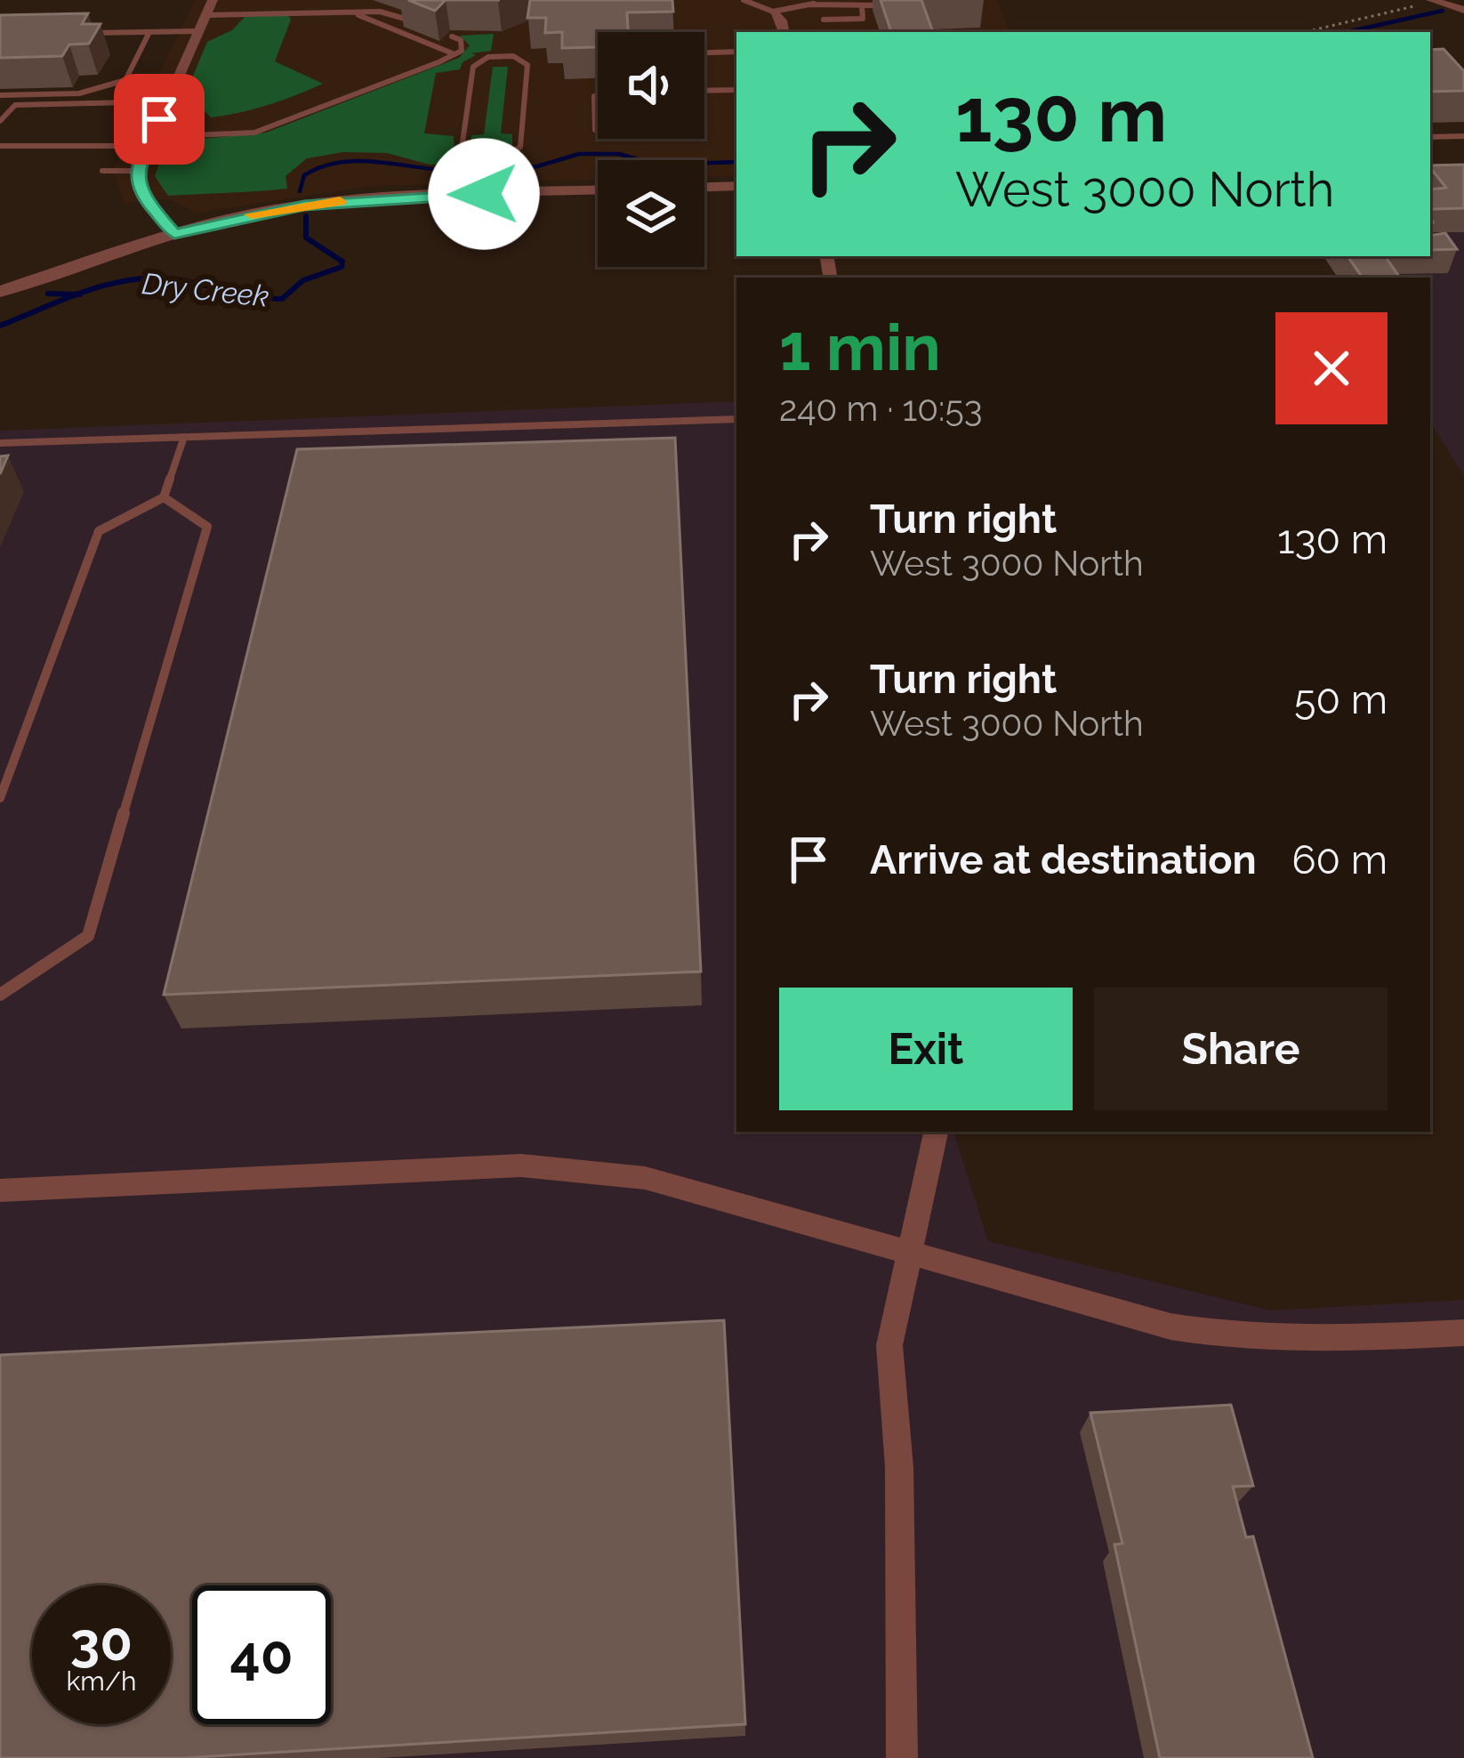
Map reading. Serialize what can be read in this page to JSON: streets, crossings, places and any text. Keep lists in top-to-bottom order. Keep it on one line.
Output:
{"water":["Dry Creek"],"page":{"turn":["130 m","West 3000 North"],"heading":["1 min","240 m · 10:53"],"list":[{"name":"Turn right","note":"West 3000 North","value":"130 m"},{"name":"Turn right","note":"West 3000 North","value":"50 m"},{"name":"Arrive at destination","value":"60 m"}],"buttons":["Exit","Share"],"speed":"30 km/h","limit":"40"}}
